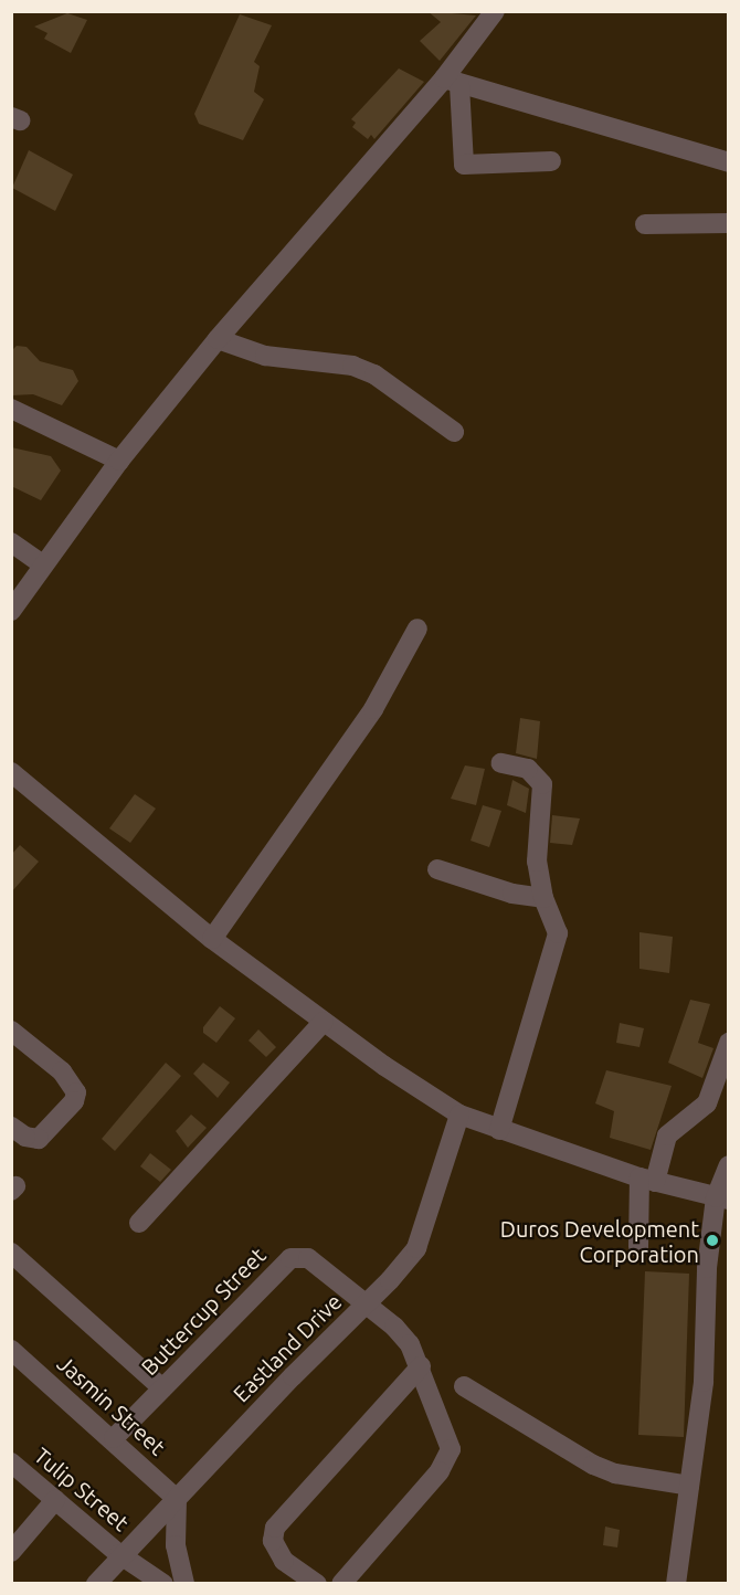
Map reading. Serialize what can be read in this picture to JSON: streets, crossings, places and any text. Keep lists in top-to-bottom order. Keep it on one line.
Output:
{"streets":{"street":["Buttercup Street","Eastland Drive","Jasmin Street","Tulip Street"]},"crossings":[["Buttercup Street","Eastland Drive"],["Buttercup Street","Jasmin Street"],["Eastland Drive","Jasmin Street"],["Eastland Drive","Tulip Street"]],"places":["Duros Development Corporation"]}
